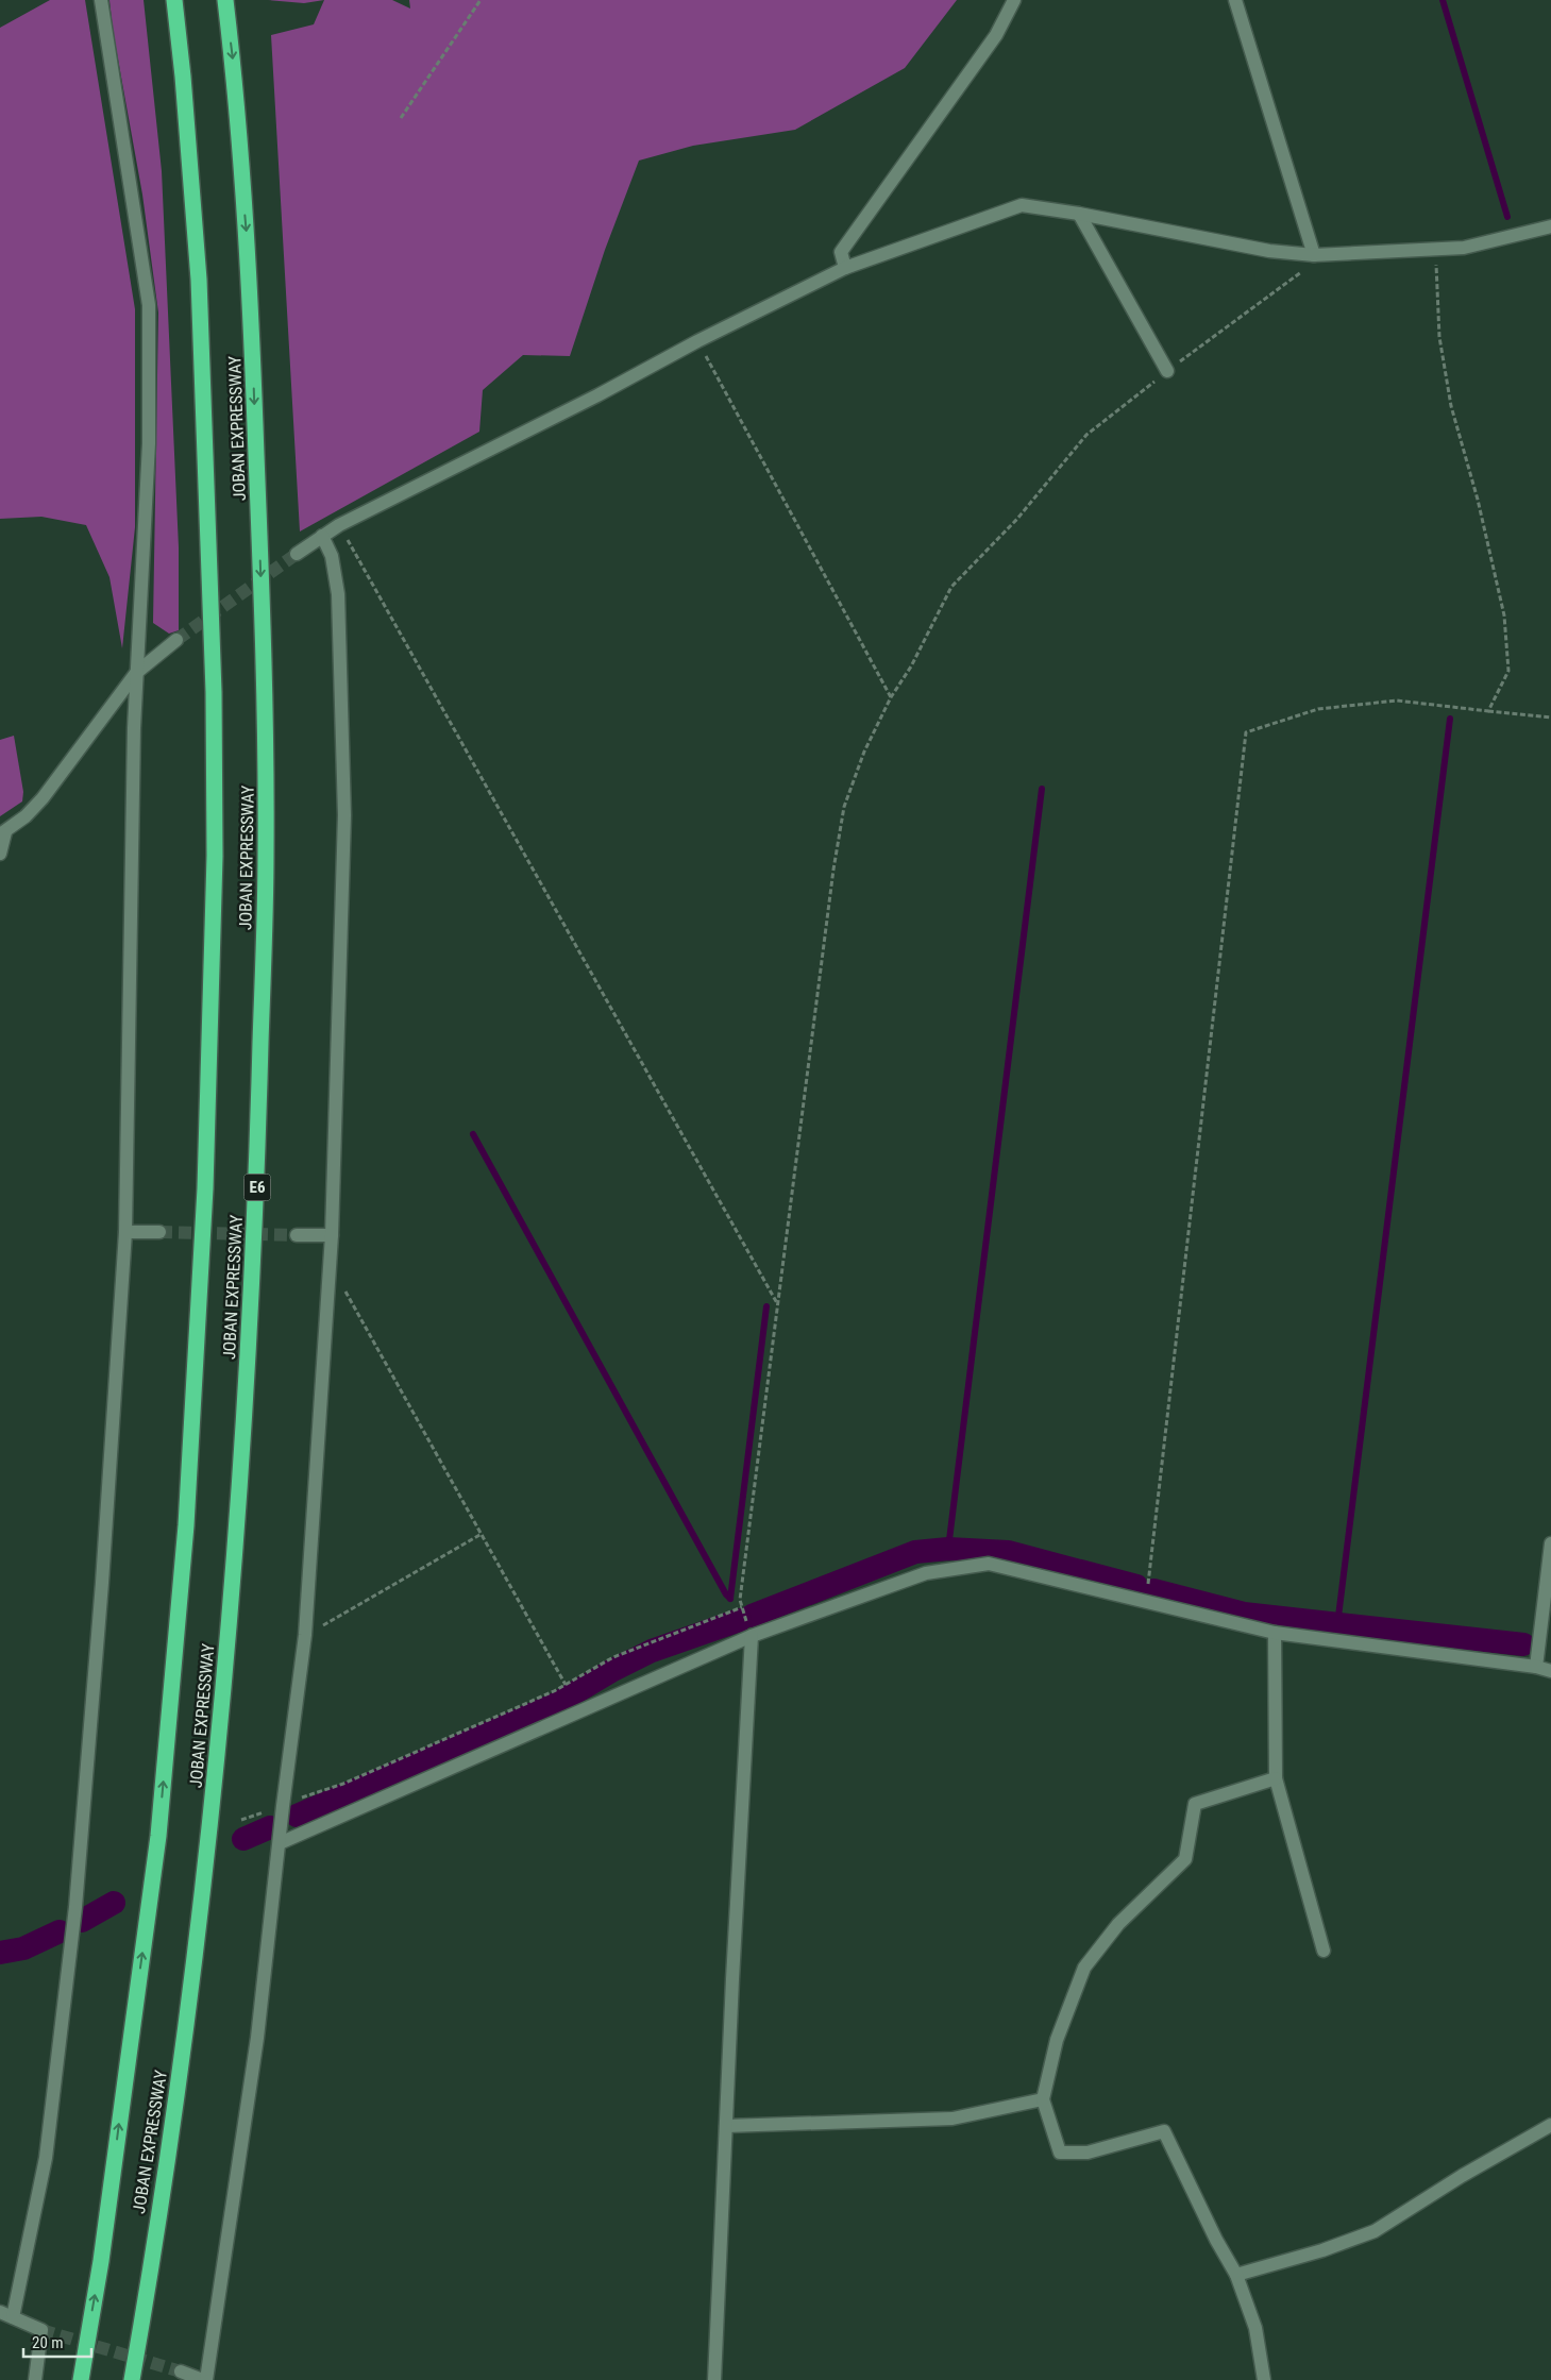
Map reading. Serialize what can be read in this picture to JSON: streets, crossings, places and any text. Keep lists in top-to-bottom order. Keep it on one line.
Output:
{"streets":{"highway":["JOBAN EXPRESSWAY","E6"]},"scale_bar":"20 m"}
